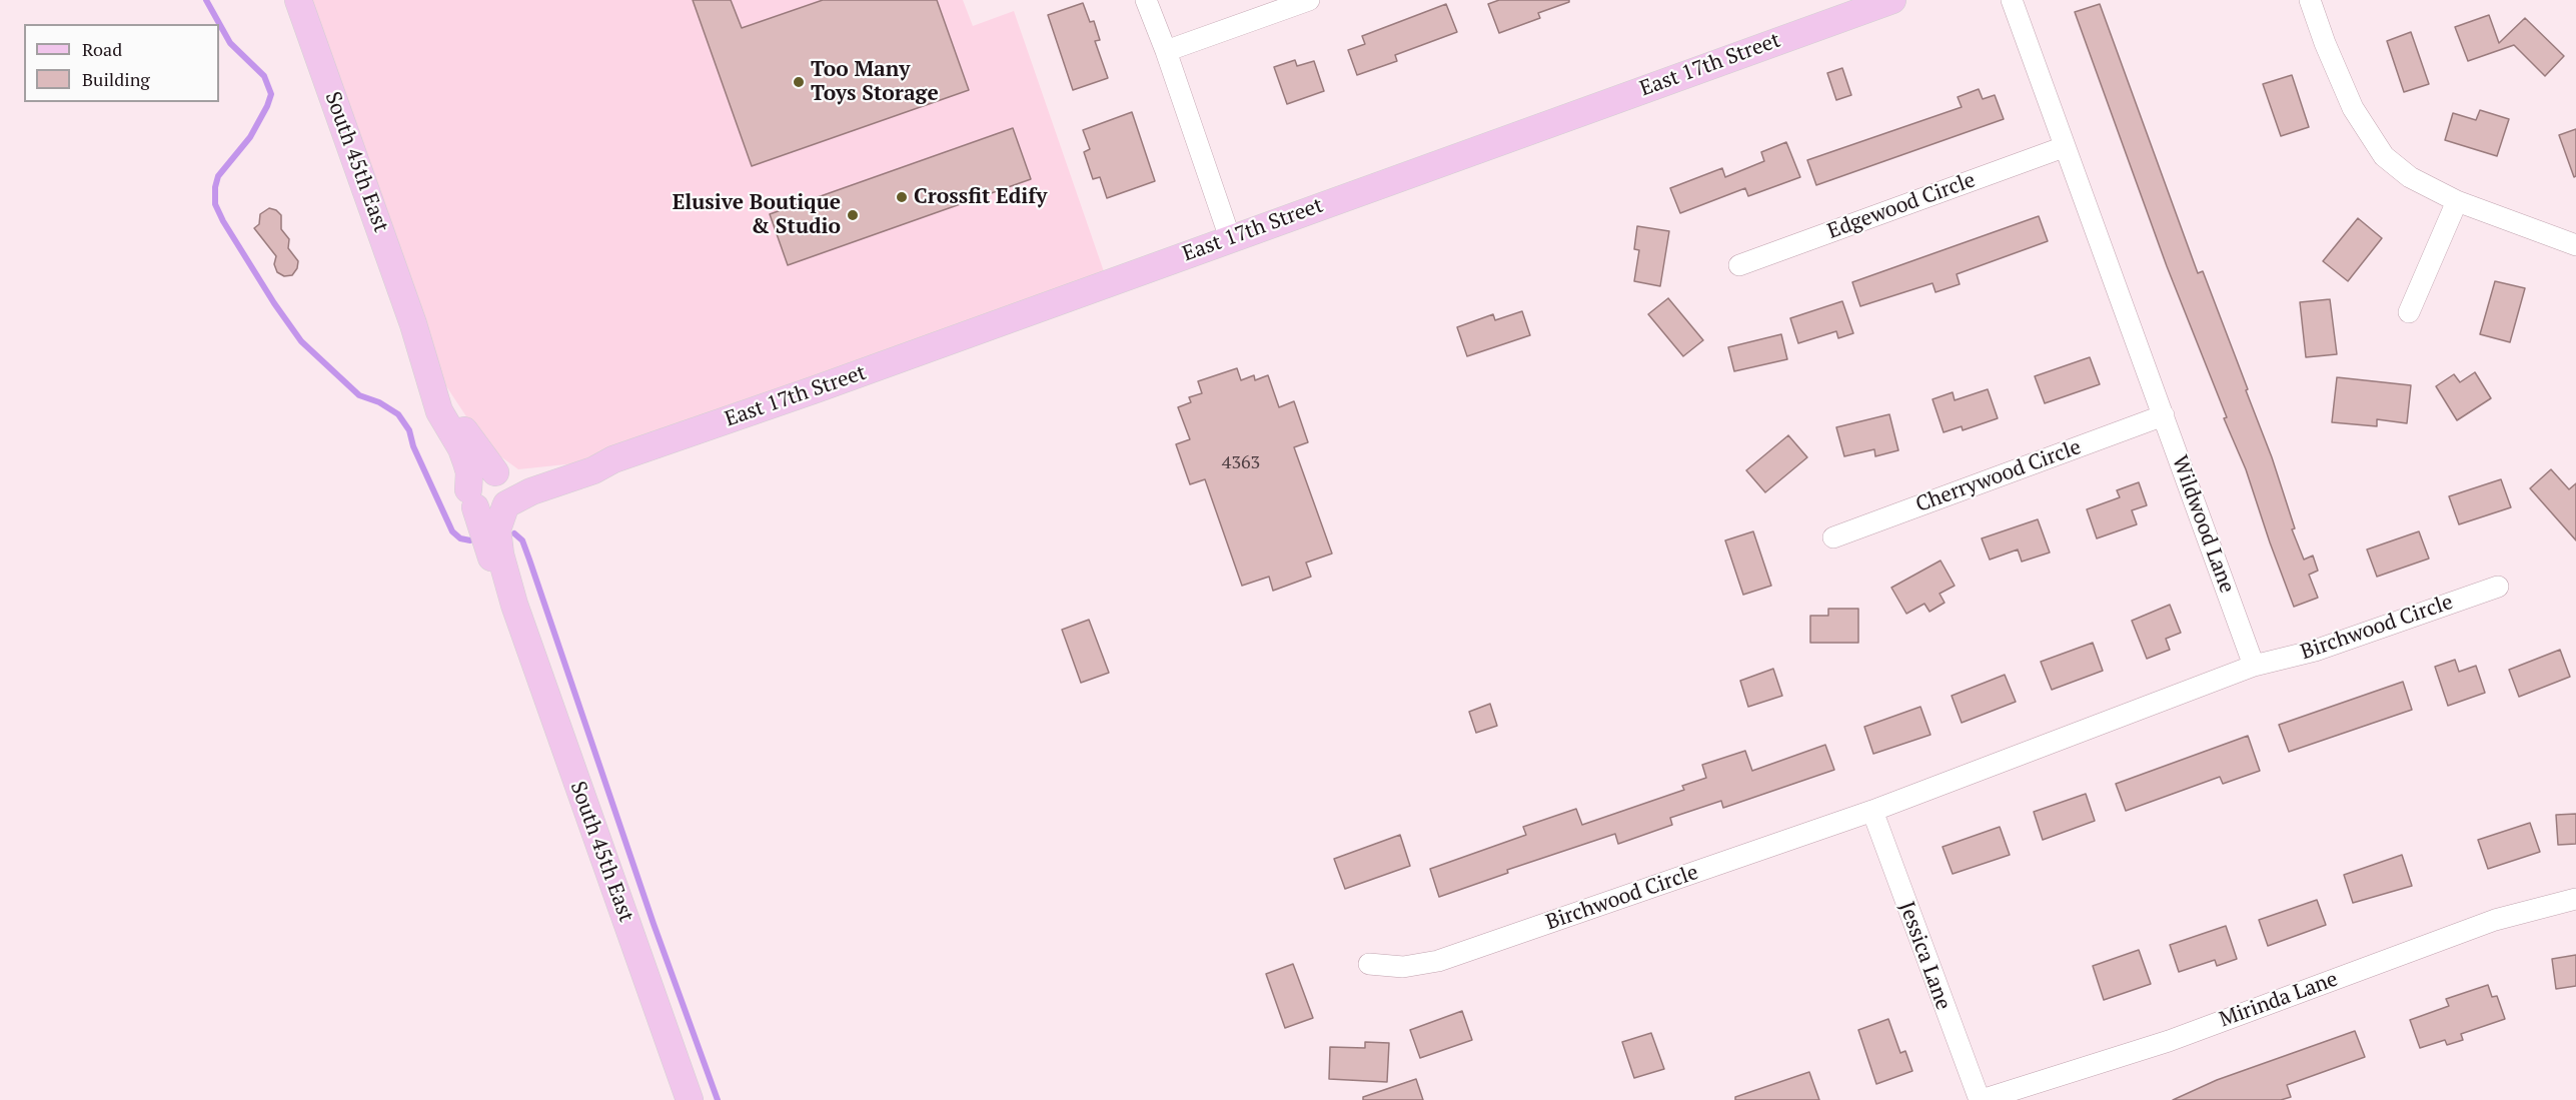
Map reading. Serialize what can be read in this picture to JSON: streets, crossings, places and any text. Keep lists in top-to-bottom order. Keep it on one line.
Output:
{"streets":{"main road":["East 17th Street","South 45th East"],"street":["Edgewood Circle","Cherrywood Circle","Wildwood Lane","Birchwood Circle","Jessica Lane","Mirinda Lane"]},"crossings":[["East 17th Street","South 45th East"],["Edgewood Circle","Wildwood Lane"],["Cherrywood Circle","Wildwood Lane"],["Wildwood Lane","Birchwood Circle"],["Birchwood Circle","Jessica Lane"],["Jessica Lane","Mirinda Lane"]],"places":["Too Many Toys Storage","Crossfit Edify","Elusive Boutique & Studio"],"house_numbers":["4363"],"legend":["Road","Building"]}
